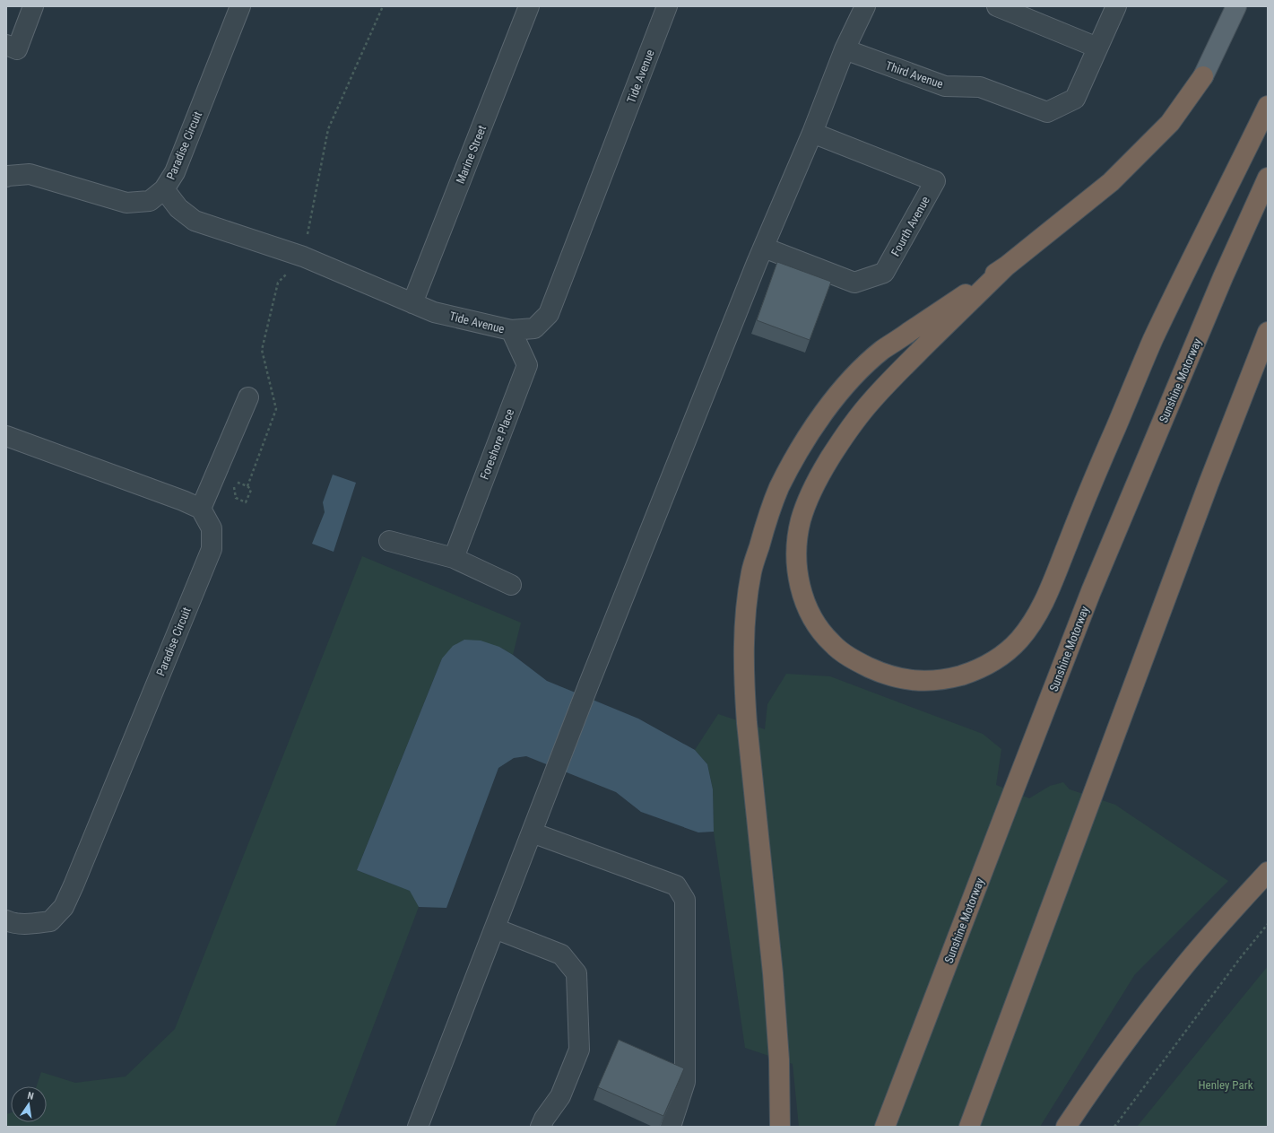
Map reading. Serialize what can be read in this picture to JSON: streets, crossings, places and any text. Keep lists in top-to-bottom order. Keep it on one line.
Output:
{"streets":{"highway":["Sunshine Motorway"],"lane":["Third Avenue","Tide Avenue","Paradise Circuit","Marine Street","Fourth Avenue","Foreshore Place"]},"crossings":[["Tide Avenue","Paradise Circuit"],["Tide Avenue","Marine Street"],["Tide Avenue","Foreshore Place"]],"parks":["Henley Park"],"north":"top"}
